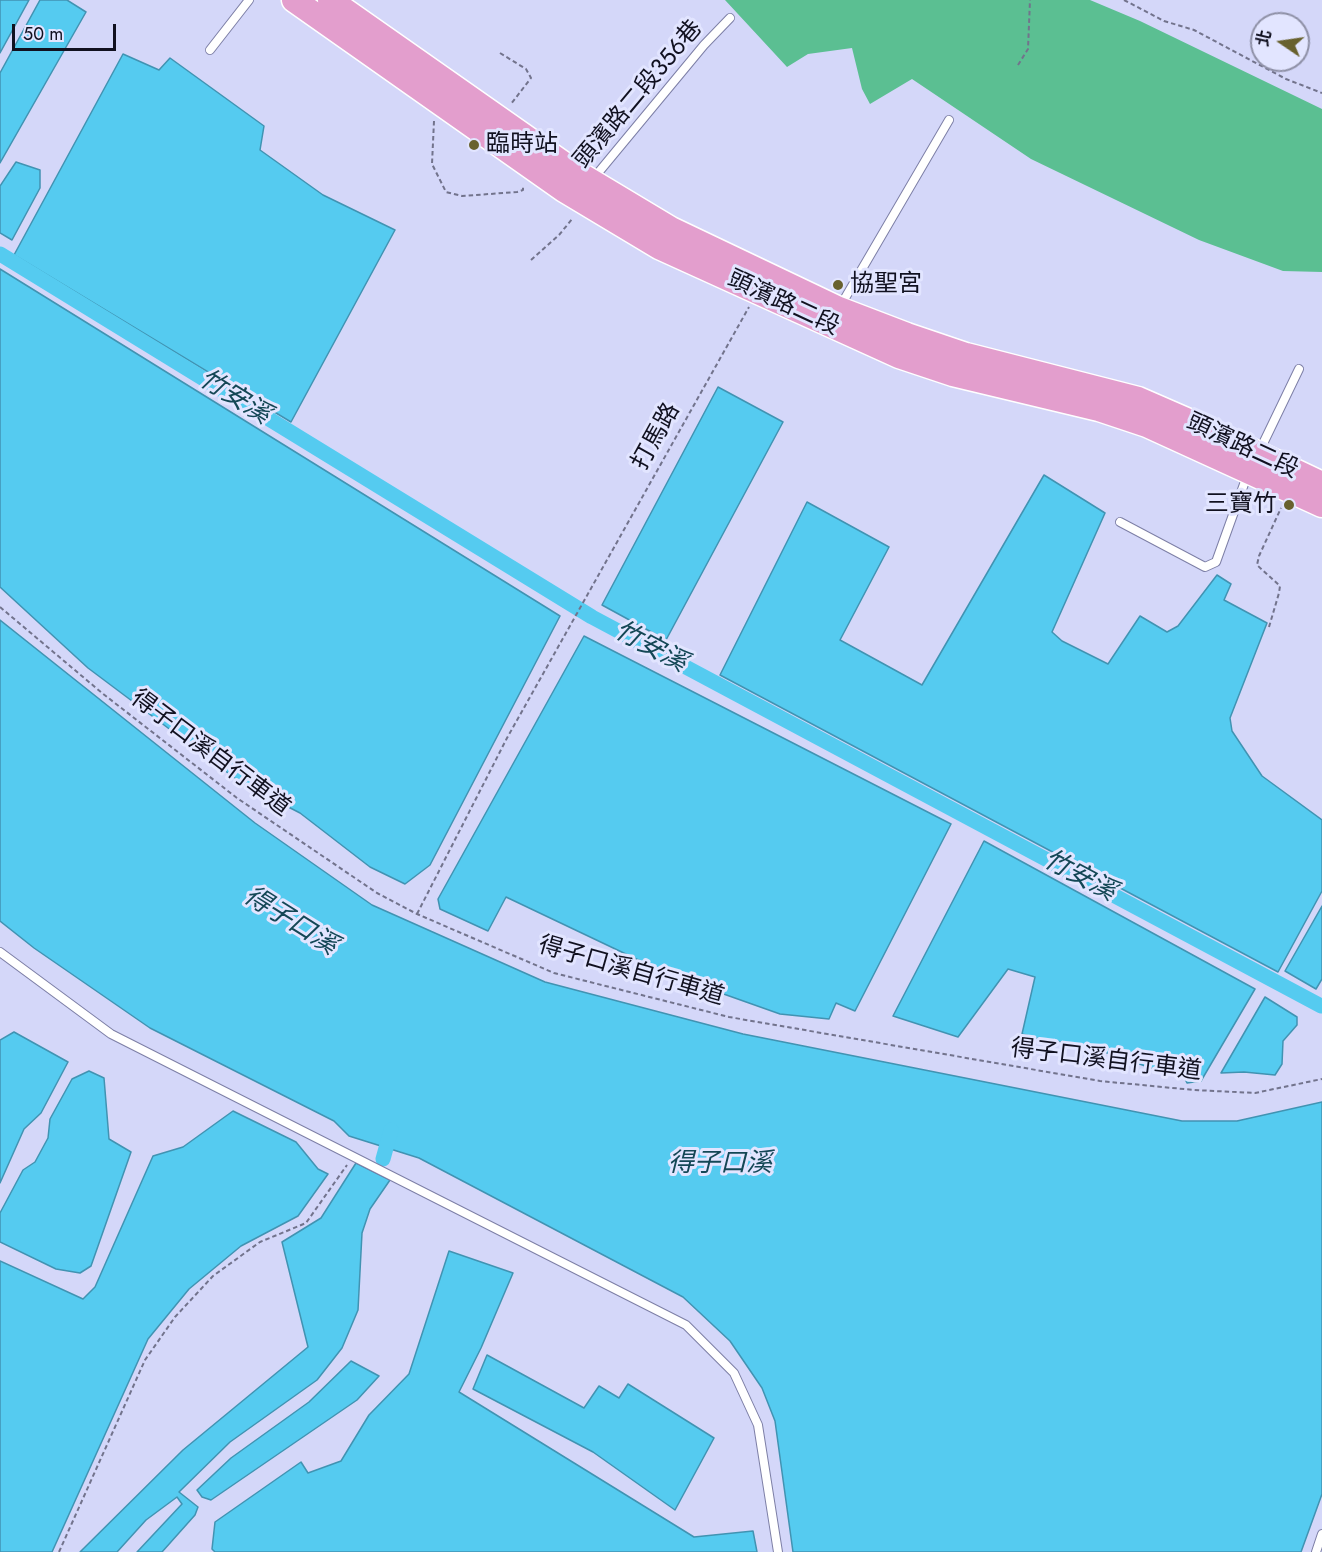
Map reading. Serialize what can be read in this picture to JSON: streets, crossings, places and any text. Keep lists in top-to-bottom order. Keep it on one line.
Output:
{"streets":{"main road":["頭濱路二段"],"lane":["頭濱路二段356巷"],"path":["打馬路","得子口溪自行車道"]},"crossings":[["頭濱路二段356巷","頭濱路二段"],["頭濱路二段","打馬路"],["打馬路","得子口溪自行車道"]],"water":["竹安溪","得子口溪"],"places":["臨時站","協聖宮","三寶竹"],"scale_bar":"50 m","north":"left"}
